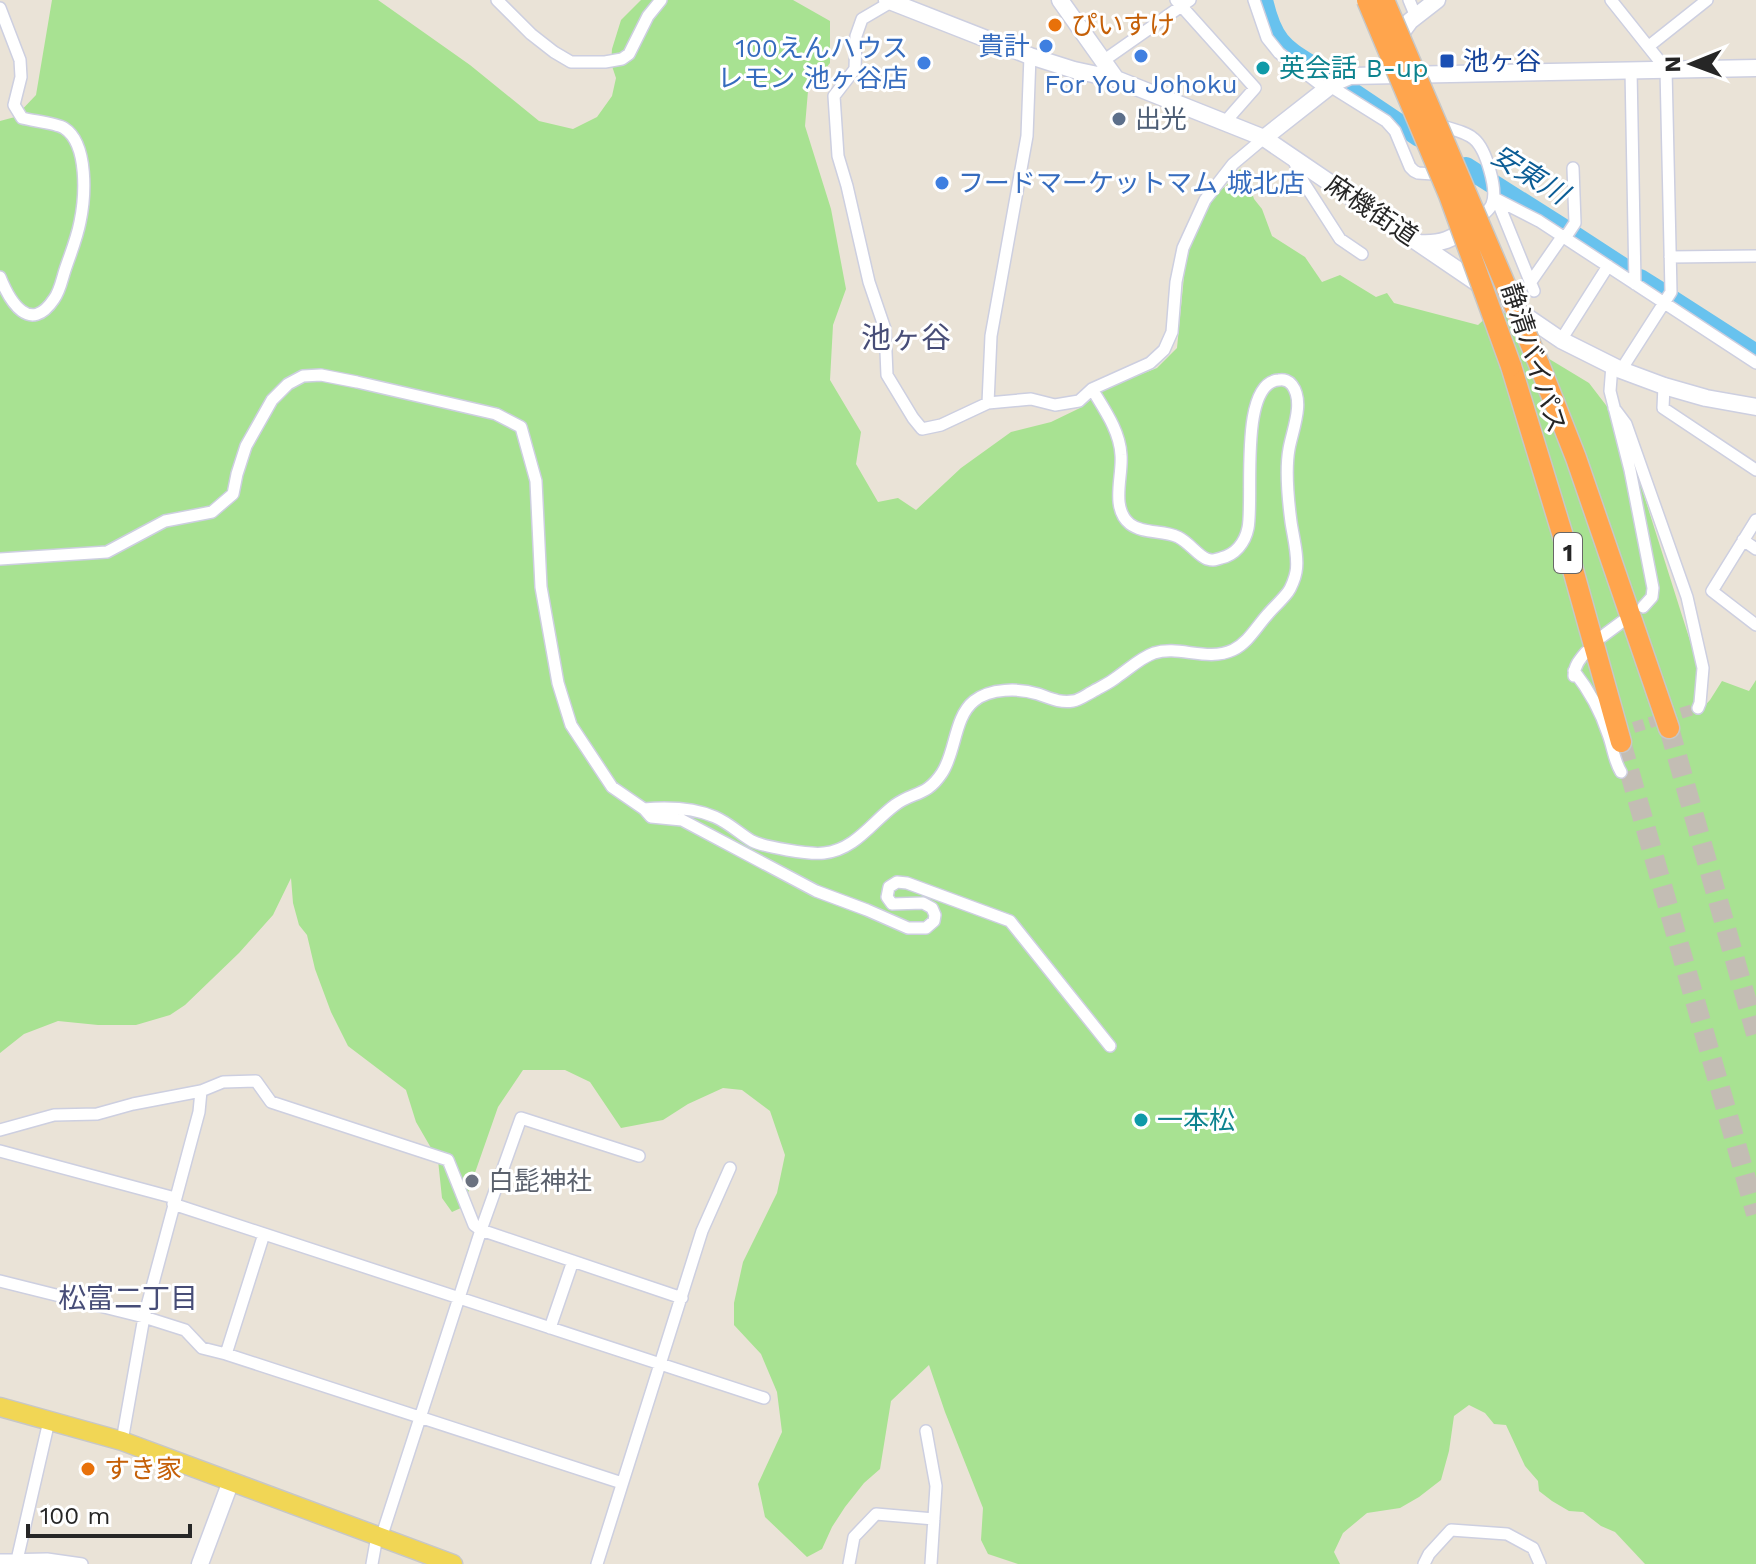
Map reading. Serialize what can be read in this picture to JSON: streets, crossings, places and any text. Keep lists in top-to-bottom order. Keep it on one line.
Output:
{"streets":{"highway":["静清バイパス","1"],"street":["麻機街道"]},"crossings":[["麻機街道","1"],["静清バイパス","1"]],"districts":["池ヶ谷","松富二丁目"],"water":["安東川"],"places":{"other":["ぴいすけ","貴計","For You Johoku","100えんハウス レモン 池ヶ谷店","英会話 B-up","出光","フードマーケットマム 城北店","一本松","白髭神社","すき家"],"transit":["池ヶ谷"]},"scale_bar":"100 m","north":"left"}
